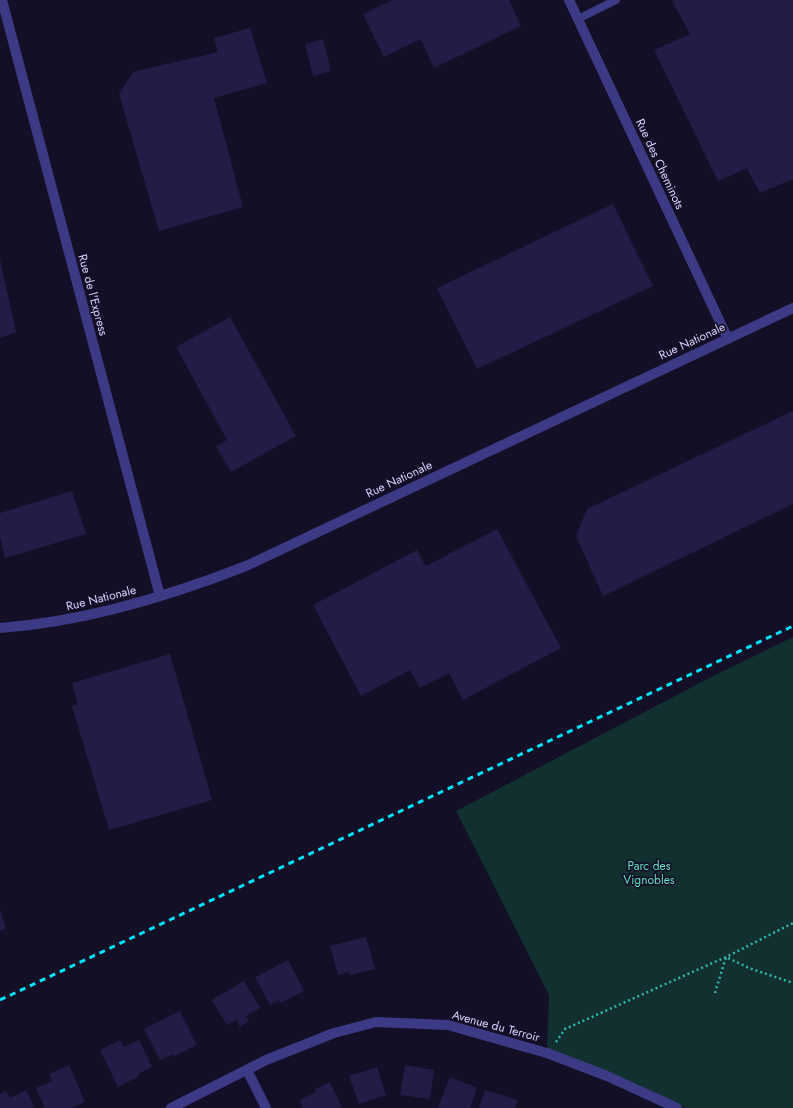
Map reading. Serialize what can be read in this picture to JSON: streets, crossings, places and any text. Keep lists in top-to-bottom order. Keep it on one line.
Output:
{"streets":{"street":["Rue des Cheminots","Rue de l'Express","Rue Nationale","Avenue du Terroir"]},"crossings":[["Rue des Cheminots","Rue Nationale"],["Rue de l'Express","Rue Nationale"]],"parks":["Parc des Vignobles"]}
